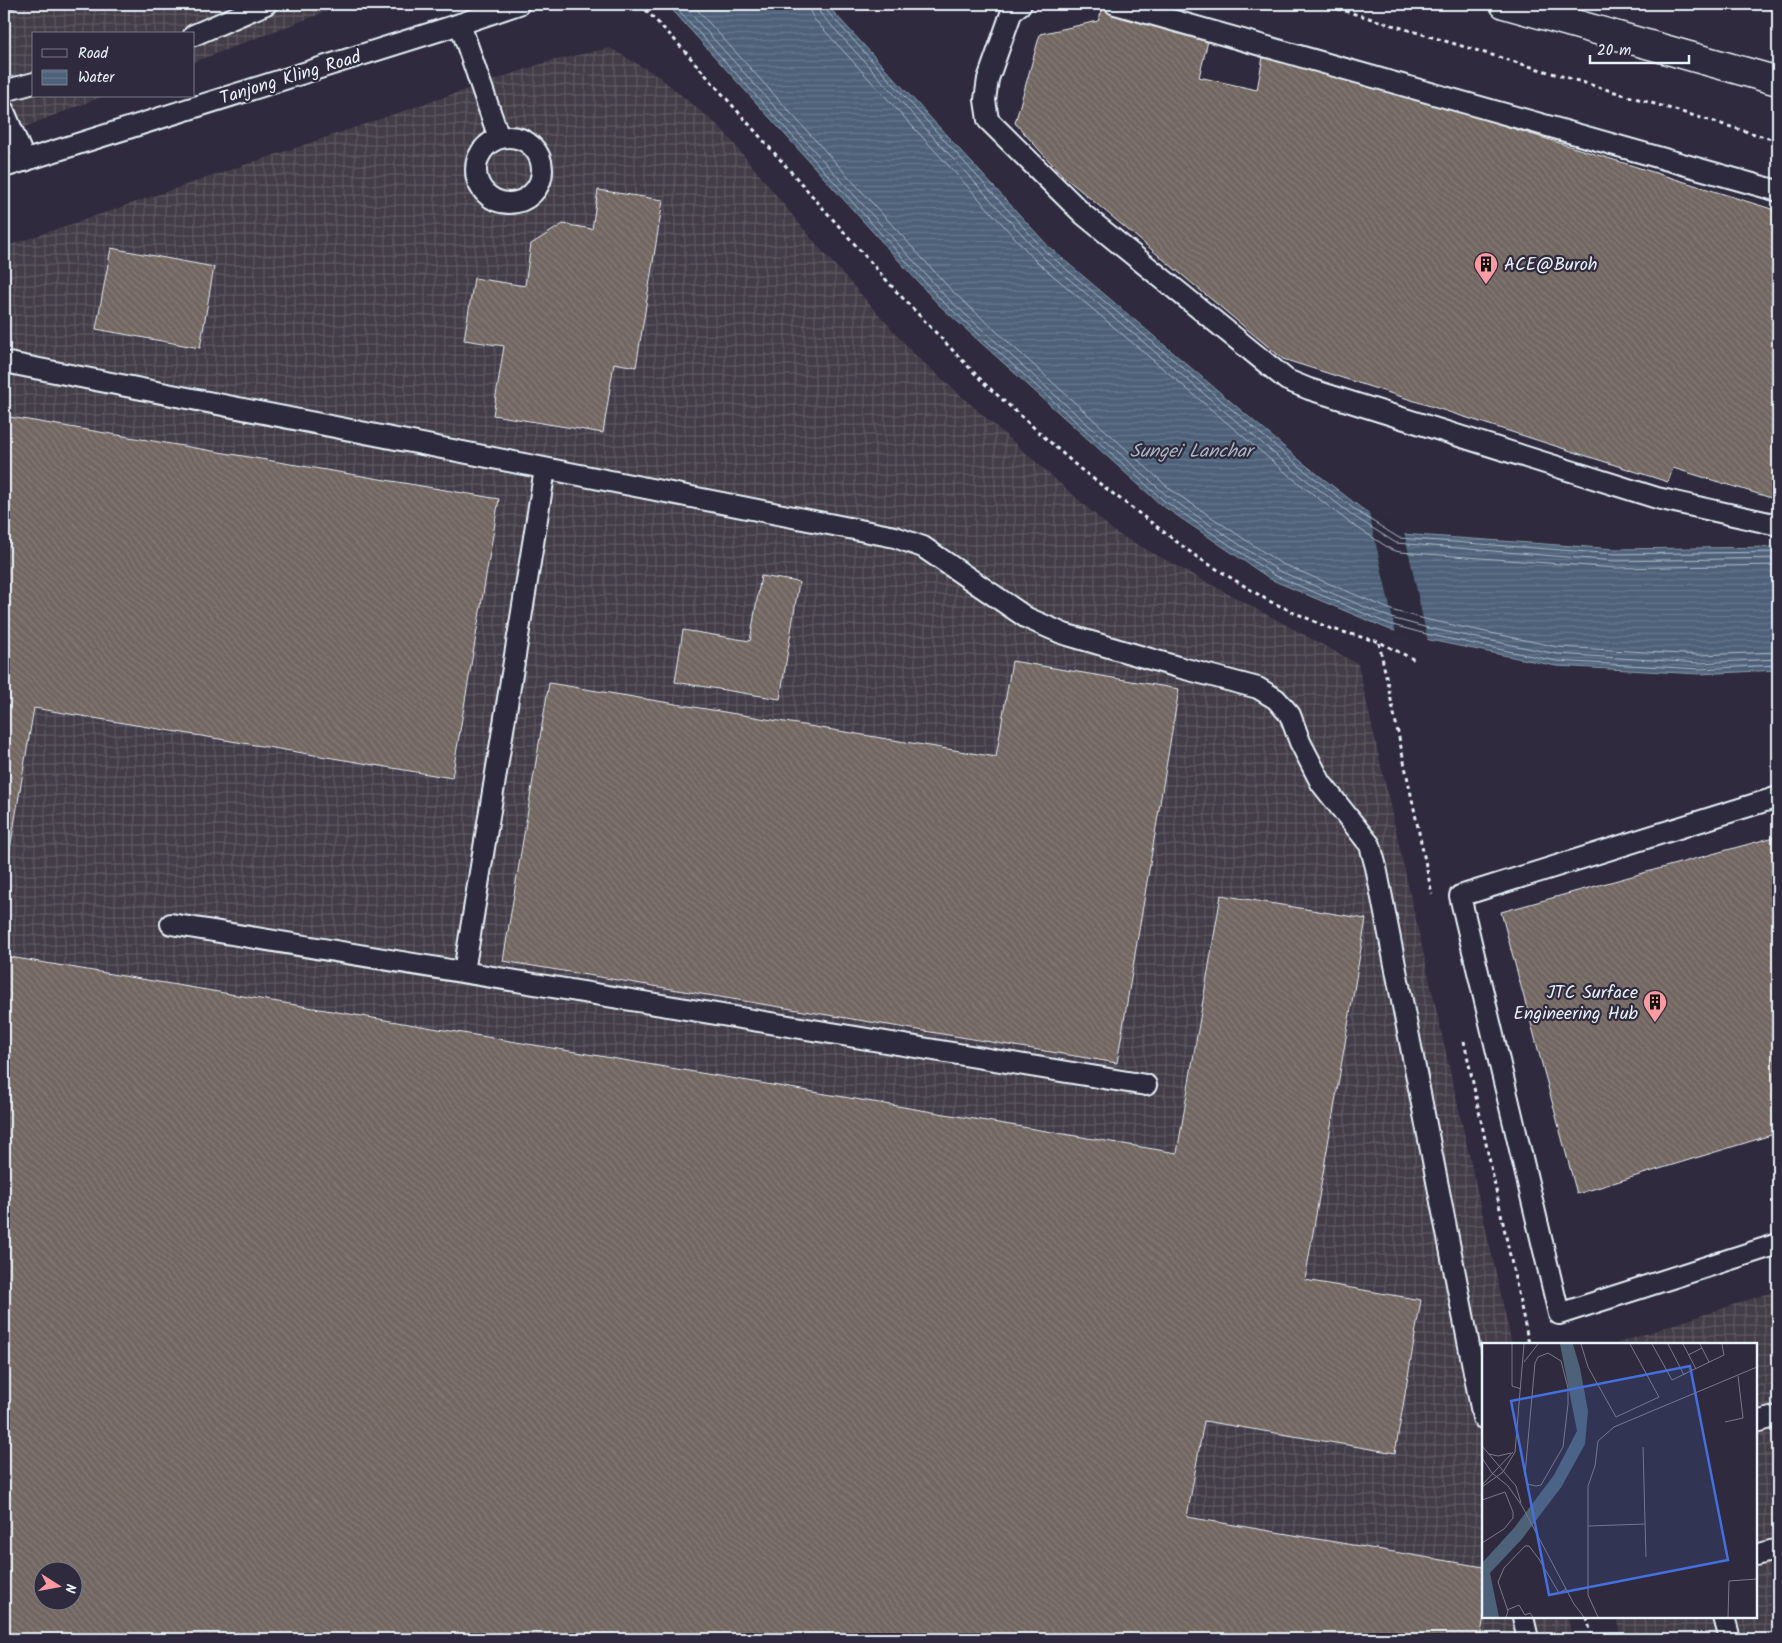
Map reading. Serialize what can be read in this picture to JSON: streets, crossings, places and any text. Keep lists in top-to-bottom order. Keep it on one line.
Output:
{"streets":{"lane":["Tanjong Kling Road"]},"water":["Sungei Lanchar"],"places":{"building":["ACE@Buroh","JTC Surface Engineering Hub"]},"legend":["Road","Water"],"scale_bar":"20 m","north":"right"}
